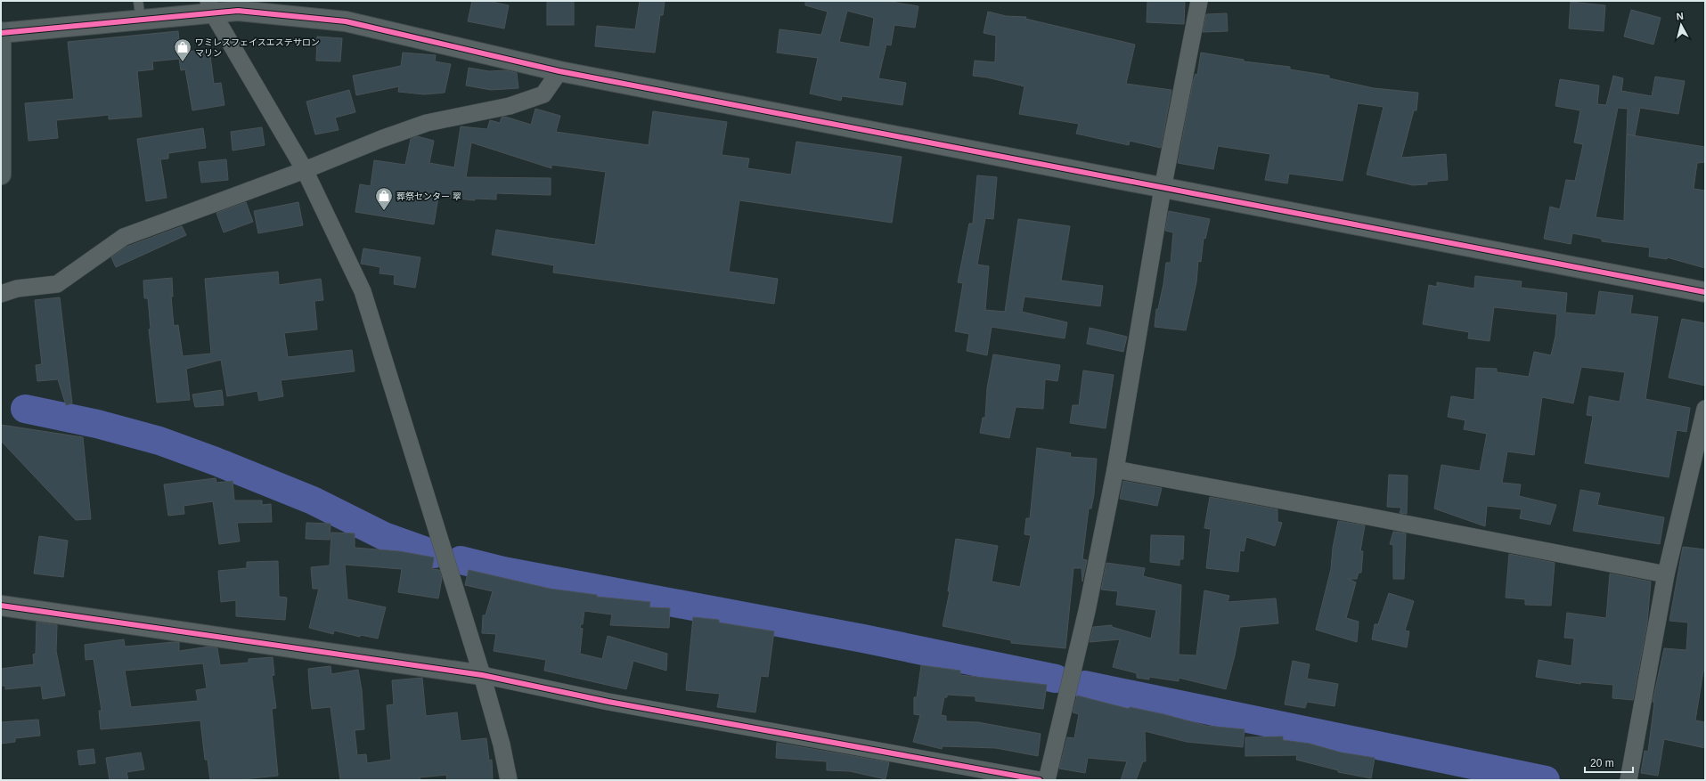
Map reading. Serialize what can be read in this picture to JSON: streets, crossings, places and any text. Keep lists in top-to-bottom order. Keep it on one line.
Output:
{"places":{"shop":["ワミレスフェイスエステサロン マリン","葬祭センター 翠"]},"scale_bar":"20 m","north":"top"}
